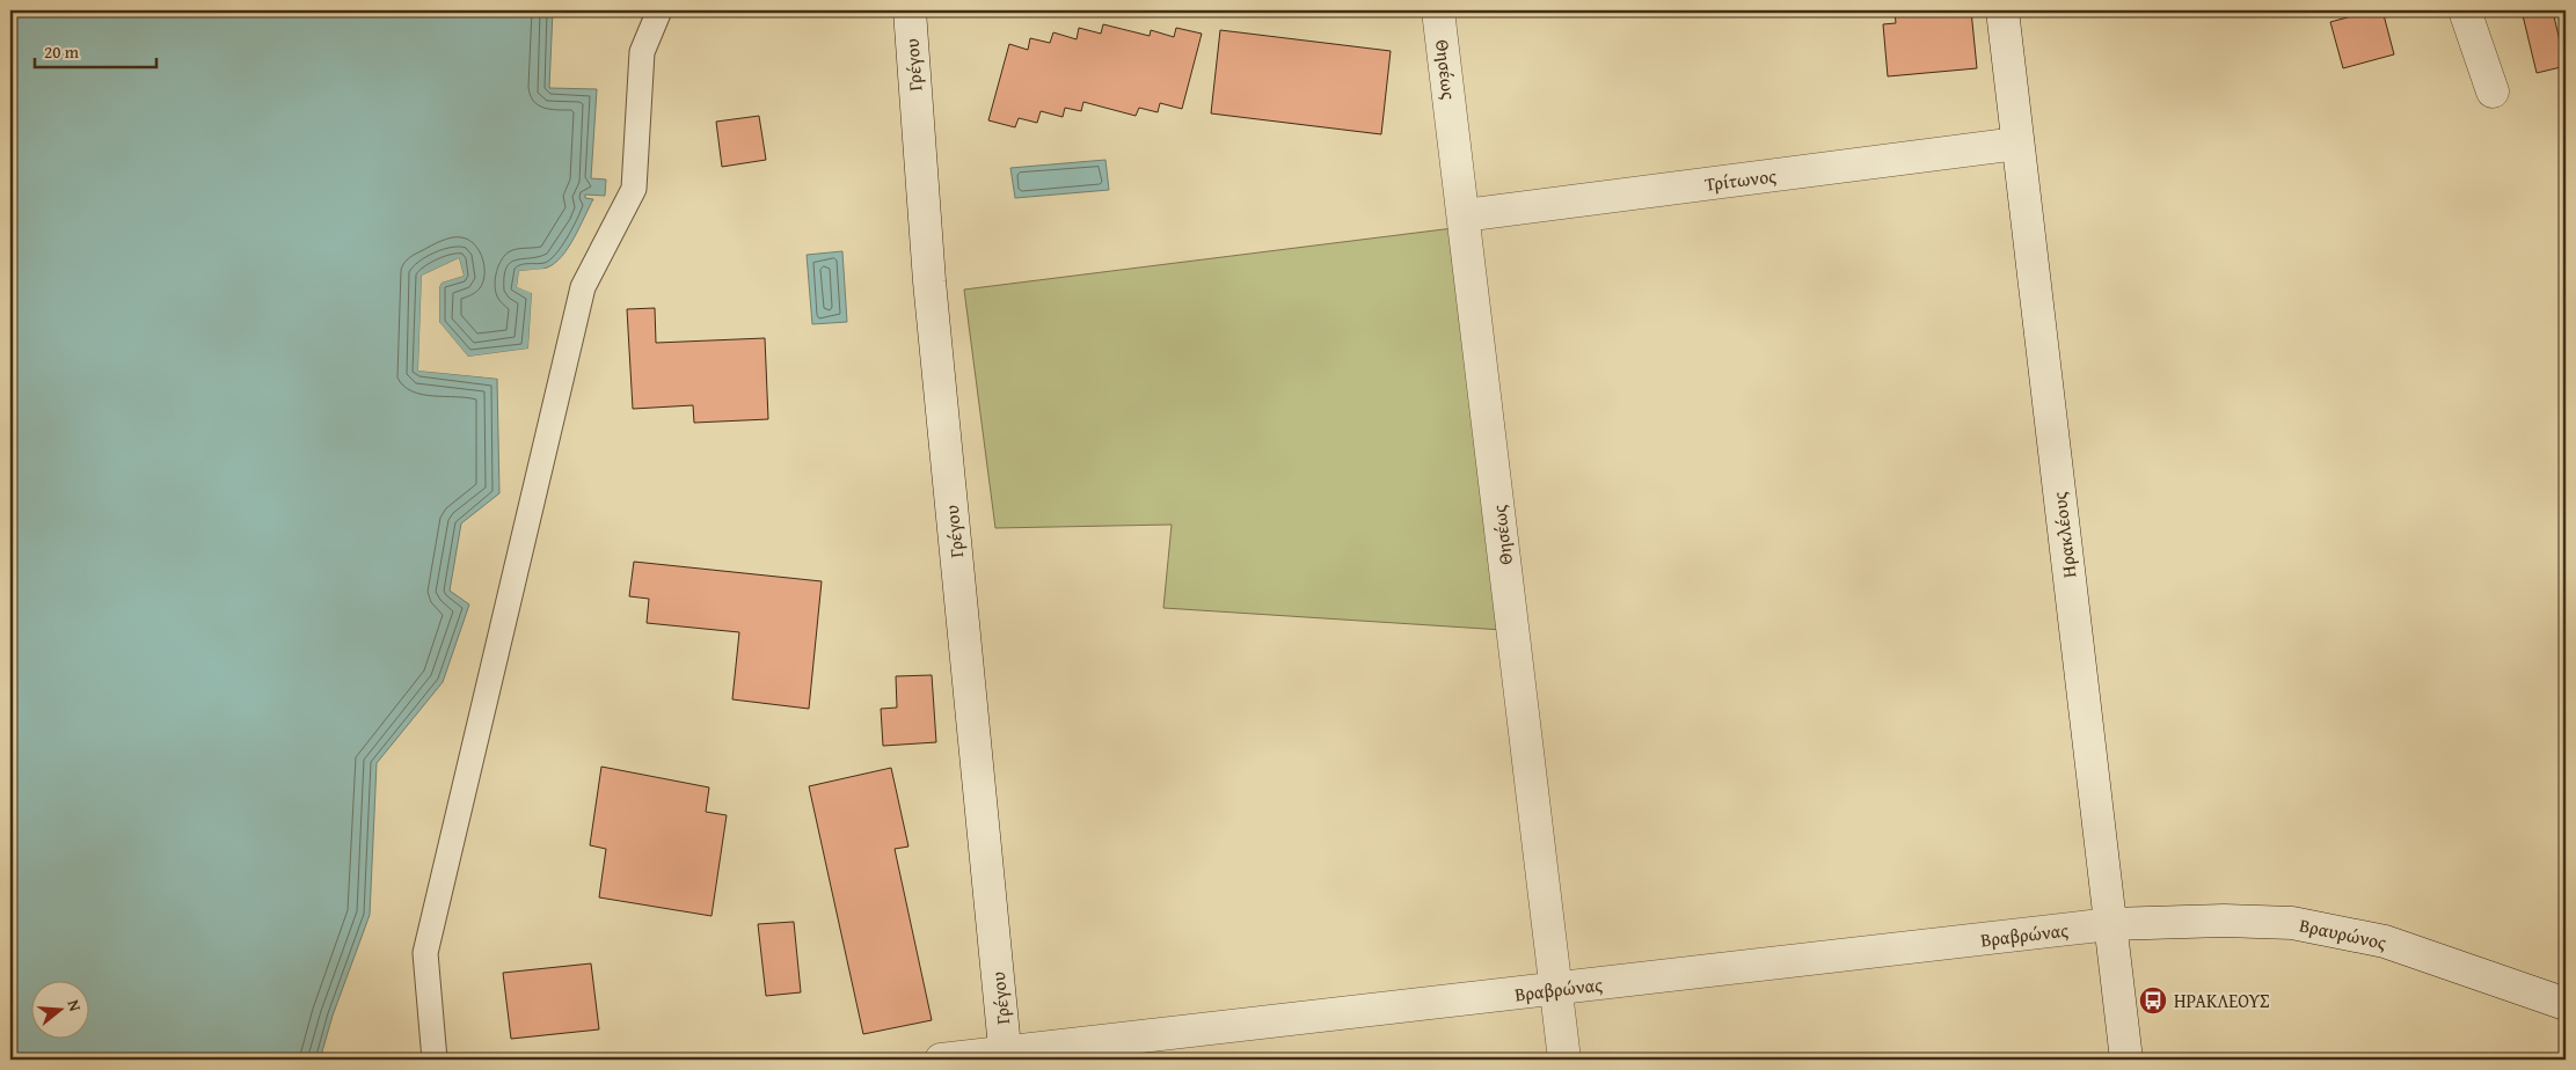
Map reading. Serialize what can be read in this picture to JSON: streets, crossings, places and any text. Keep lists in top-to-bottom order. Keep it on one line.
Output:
{"streets":{"street":["Γρέγου","Θησέως","Τρίτωνος","Ηρακλέους","Βραυρώνος","Βραβρώνας"]},"crossings":[["Γρέγου","Βραβρώνας"],["Θησέως","Τρίτωνος"],["Θησέως","Βραβρώνας"],["Τρίτωνος","Ηρακλέους"],["Ηρακλέους","Βραυρώνος"],["Ηρακλέους","Βραβρώνας"],["Βραυρώνος","Βραβρώνας"]],"places":{"bus stop":["ΗΡΑΚΛΕΟΥΣ"]},"scale_bar":"20 m","north":"right"}
